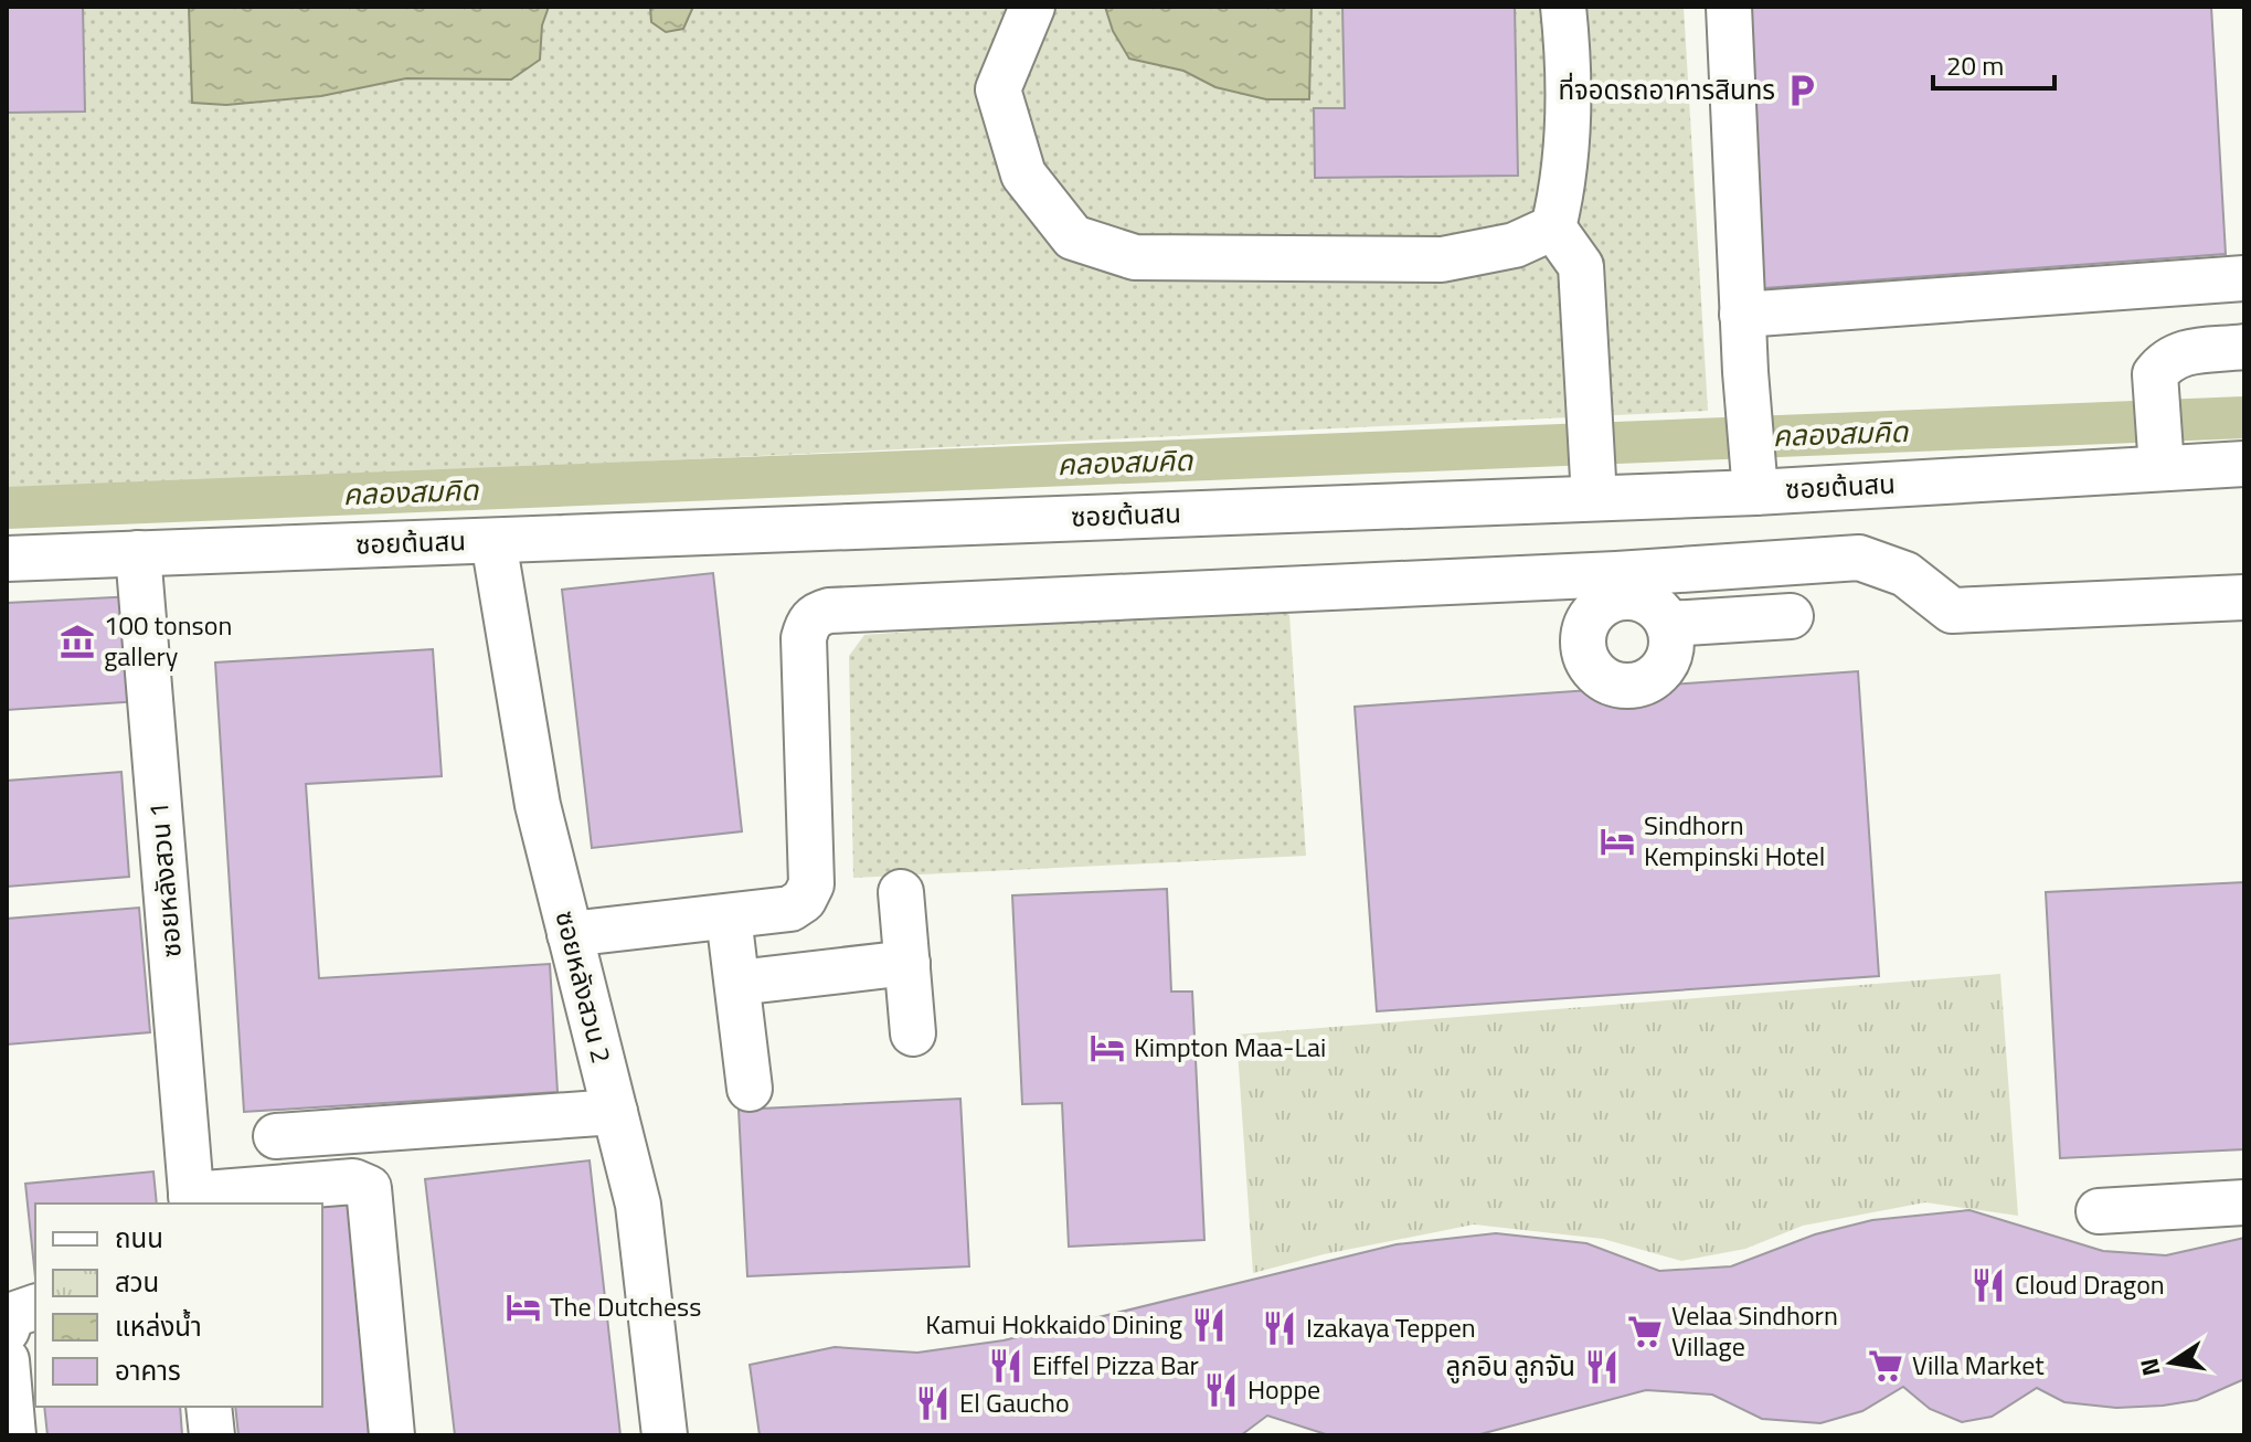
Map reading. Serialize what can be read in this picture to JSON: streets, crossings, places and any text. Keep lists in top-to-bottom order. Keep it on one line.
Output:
{"streets":{"street":["ซอยต้นสน","ซอยหลังสวน 1","ซอยหลังสวน 2"]},"crossings":[["ซอยต้นสน","ซอยหลังสวน 1"],["ซอยต้นสน","ซอยหลังสวน 2"]],"water":["คลองสมคิด"],"places":{"parking":["ที่จอดรถอาคารสินทร"],"museum":["100 tonson gallery"],"hotel":["Sindhorn Kempinski Hotel","Kimpton Maa-Lai","The Dutchess"],"restaurant":["Cloud Dragon","Kamui Hokkaido Dining","Izakaya Teppen","Eiffel Pizza Bar","ลูกอิน ลูกจัน","Hoppe","El Gaucho"],"supermarket":["Velaa Sindhorn Village","Villa Market"]},"legend":["ถนน","สวน","แหล่งน้ำ","อาคาร"],"scale_bar":"20 m","north":"left"}
